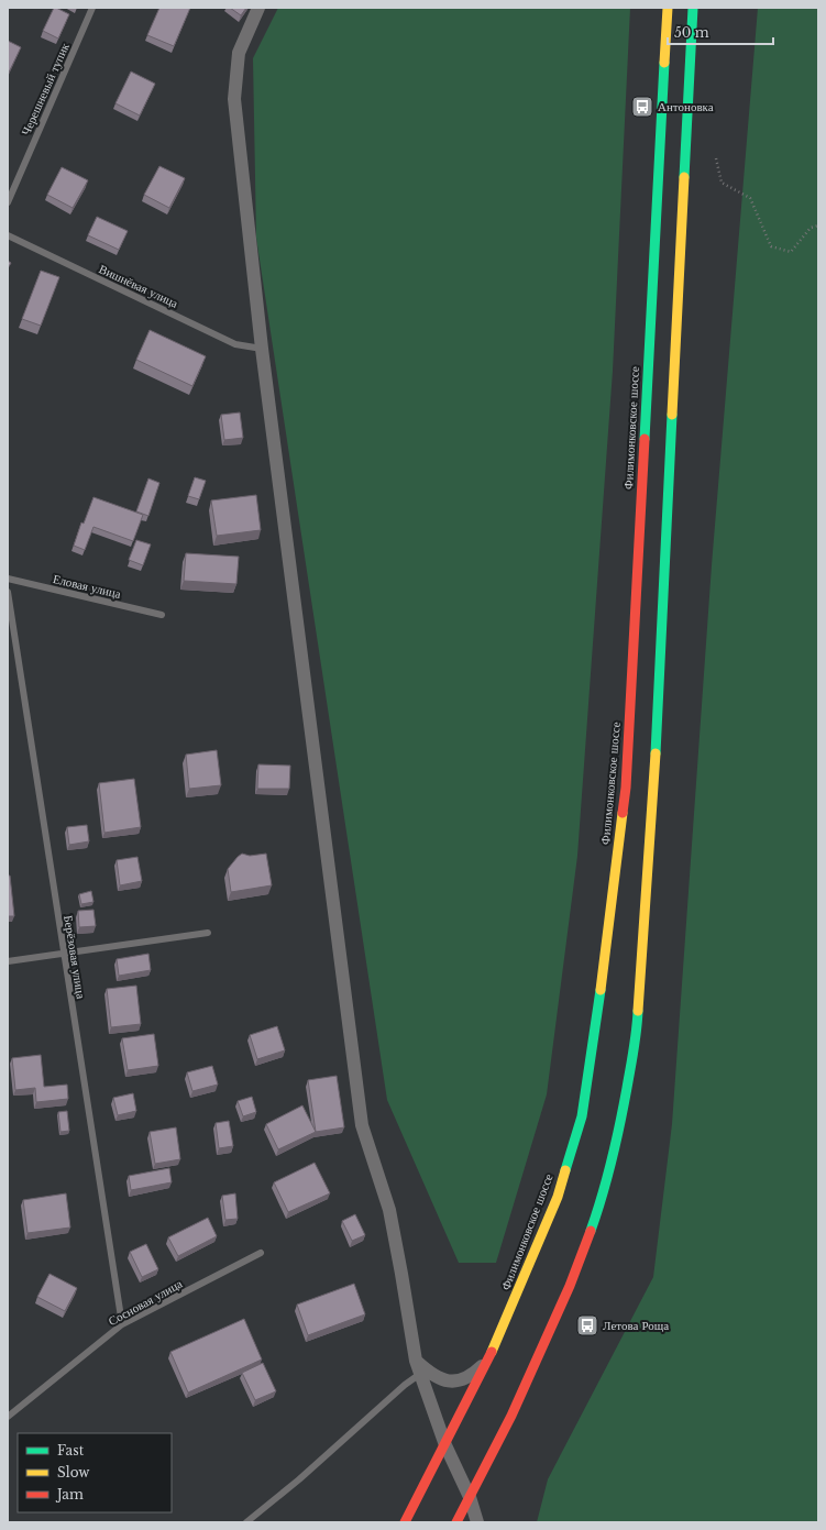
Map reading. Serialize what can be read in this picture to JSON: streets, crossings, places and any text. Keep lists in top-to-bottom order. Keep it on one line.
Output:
{"streets":{"main road":["Филимонковское шоссе"],"lane":["Черешневый тупик","Вишнёвая улица","Еловая улица","Берёзовая улица","Сосновая улица"]},"crossings":[["Берёзовая улица","Сосновая улица"]],"places":{"bus stop":["Антоновка","Летова Роща"]},"legend":["Fast","Slow","Jam"],"scale_bar":"50 m"}
